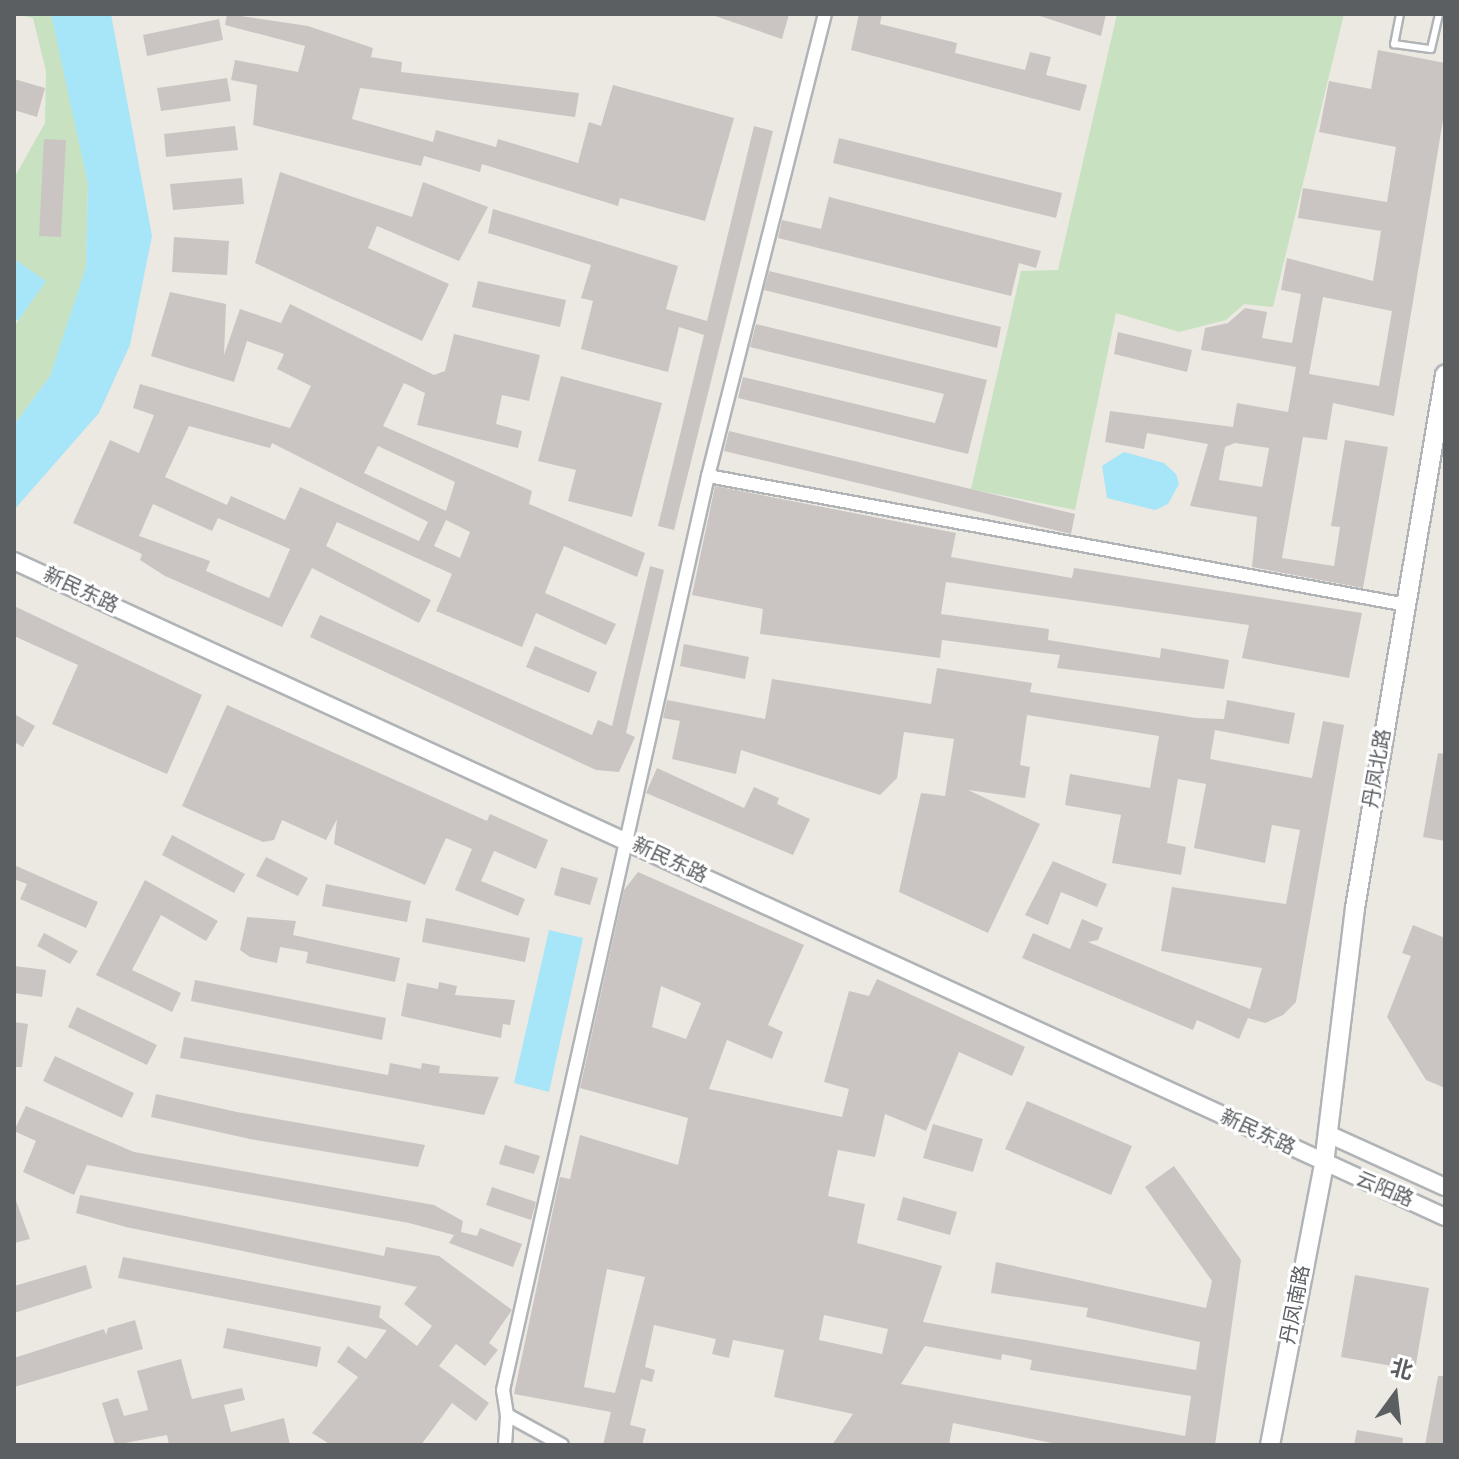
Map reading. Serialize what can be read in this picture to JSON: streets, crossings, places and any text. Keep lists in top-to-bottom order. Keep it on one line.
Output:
{"streets":{"main road":["丹凤北路","丹凤南路"],"street":["新民东路","云阳路"]},"crossings":[["新民东路","丹凤北路"],["新民东路","云阳路"],["新民东路","丹凤南路"],["丹凤北路","云阳路"],["丹凤北路","丹凤南路"],["云阳路","丹凤南路"]],"north":"top"}
